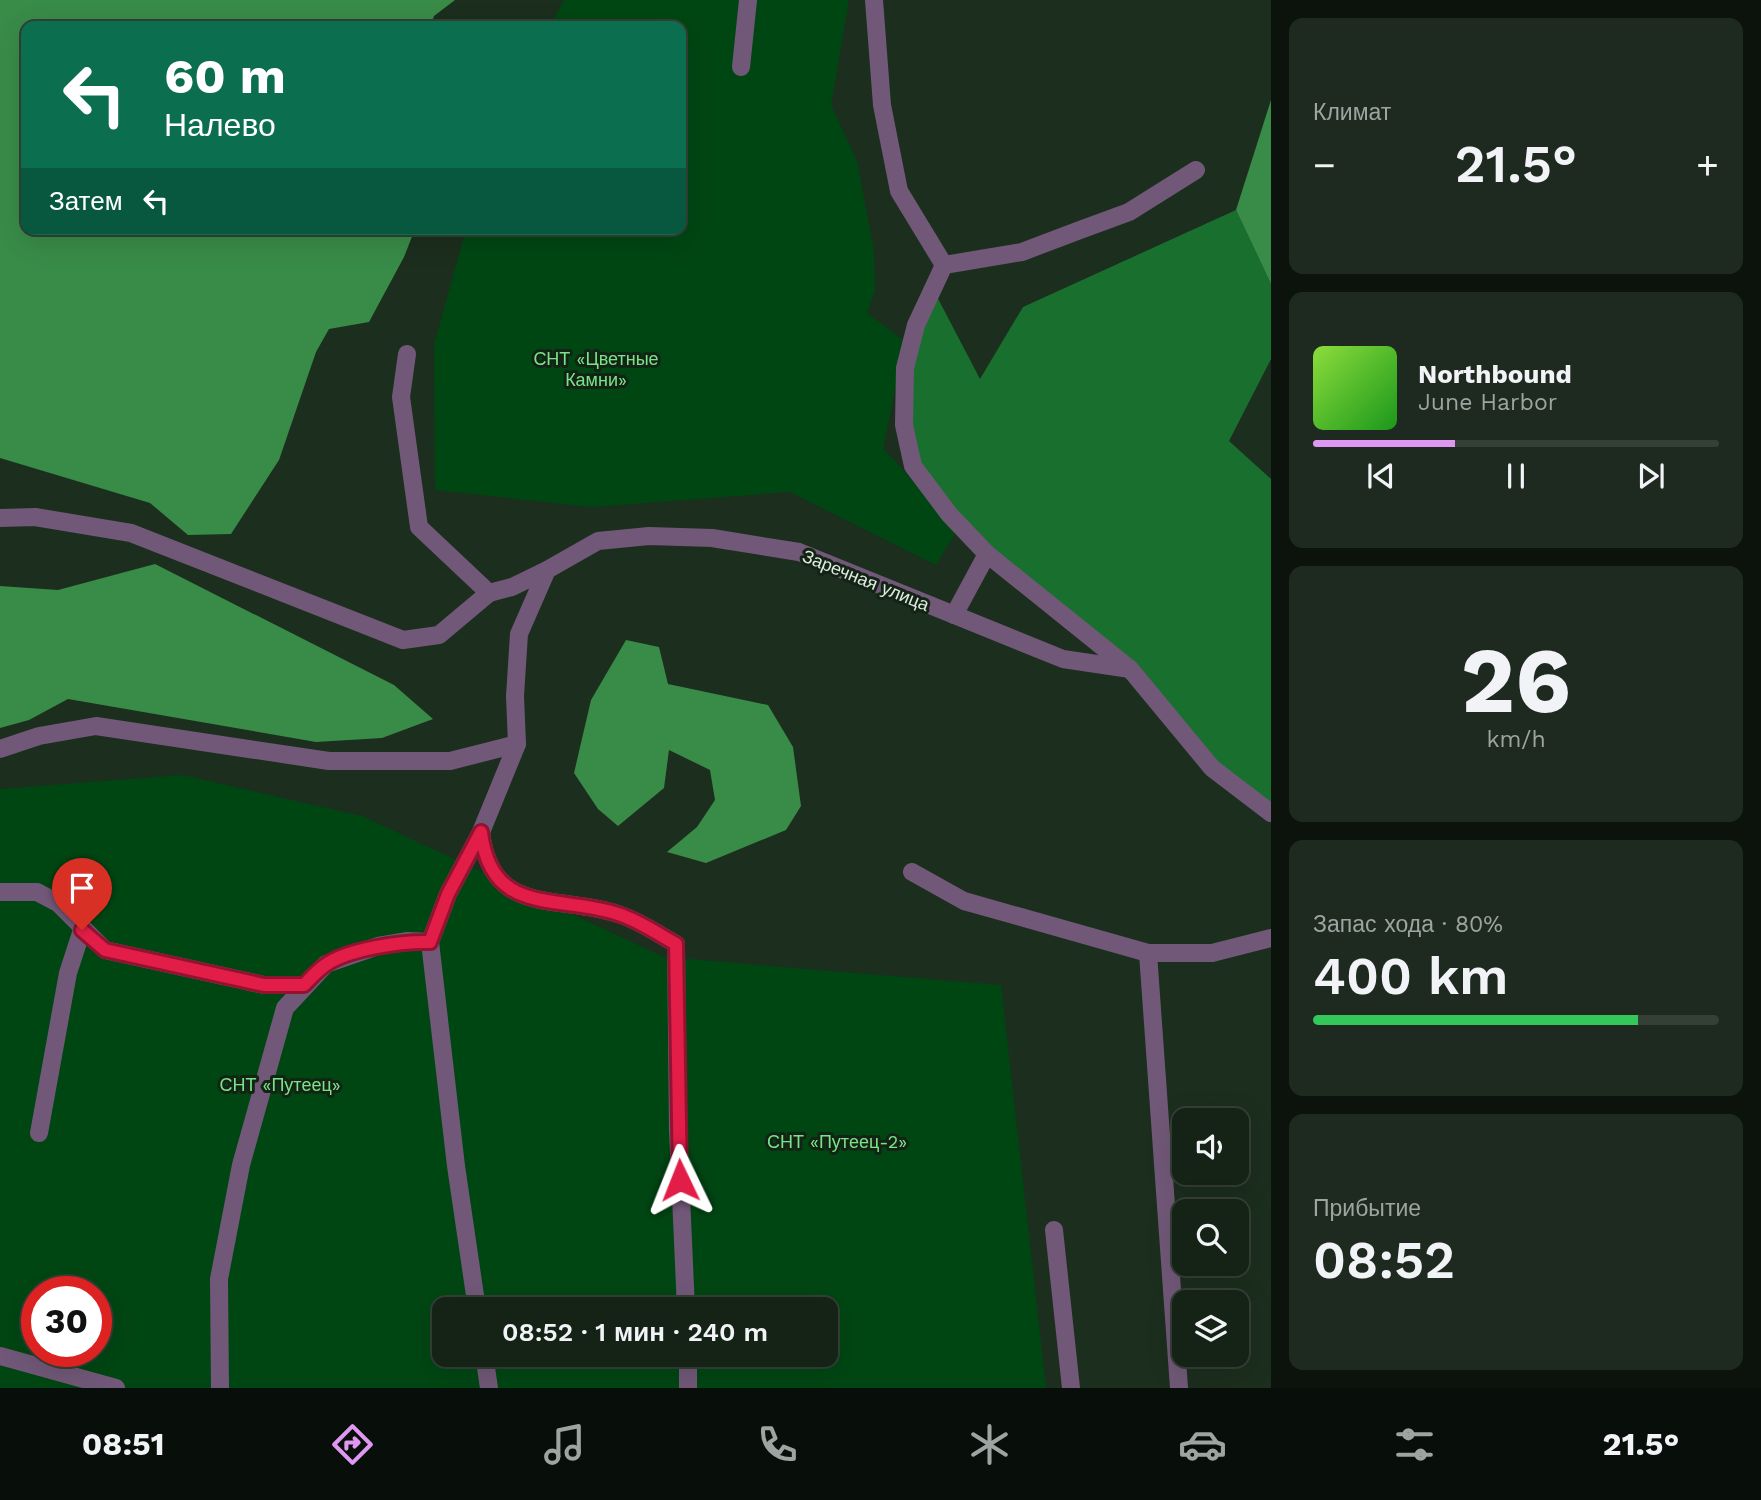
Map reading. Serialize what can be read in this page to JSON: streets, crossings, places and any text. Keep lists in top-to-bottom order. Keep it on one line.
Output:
{"streets":{"street":["Заречная улица"]},"parks":["СНТ «Цветные Камни»","СНТ «Путеец»","СНТ «Путеец-2»"],"page":{"tile":["Климат",["26","km/h"],["Запас хода · 80%","400 km"],["Прибытие","08:52"]],"turn":["60 m","Налево"],"heat":["−","21.5°","+"],"then":"Затем","song":["Northbound","June Harbor"],"limit":"30","trip":"08:52 · 1 мин · 240 m","tabs":["08:51","21.5°"]}}
